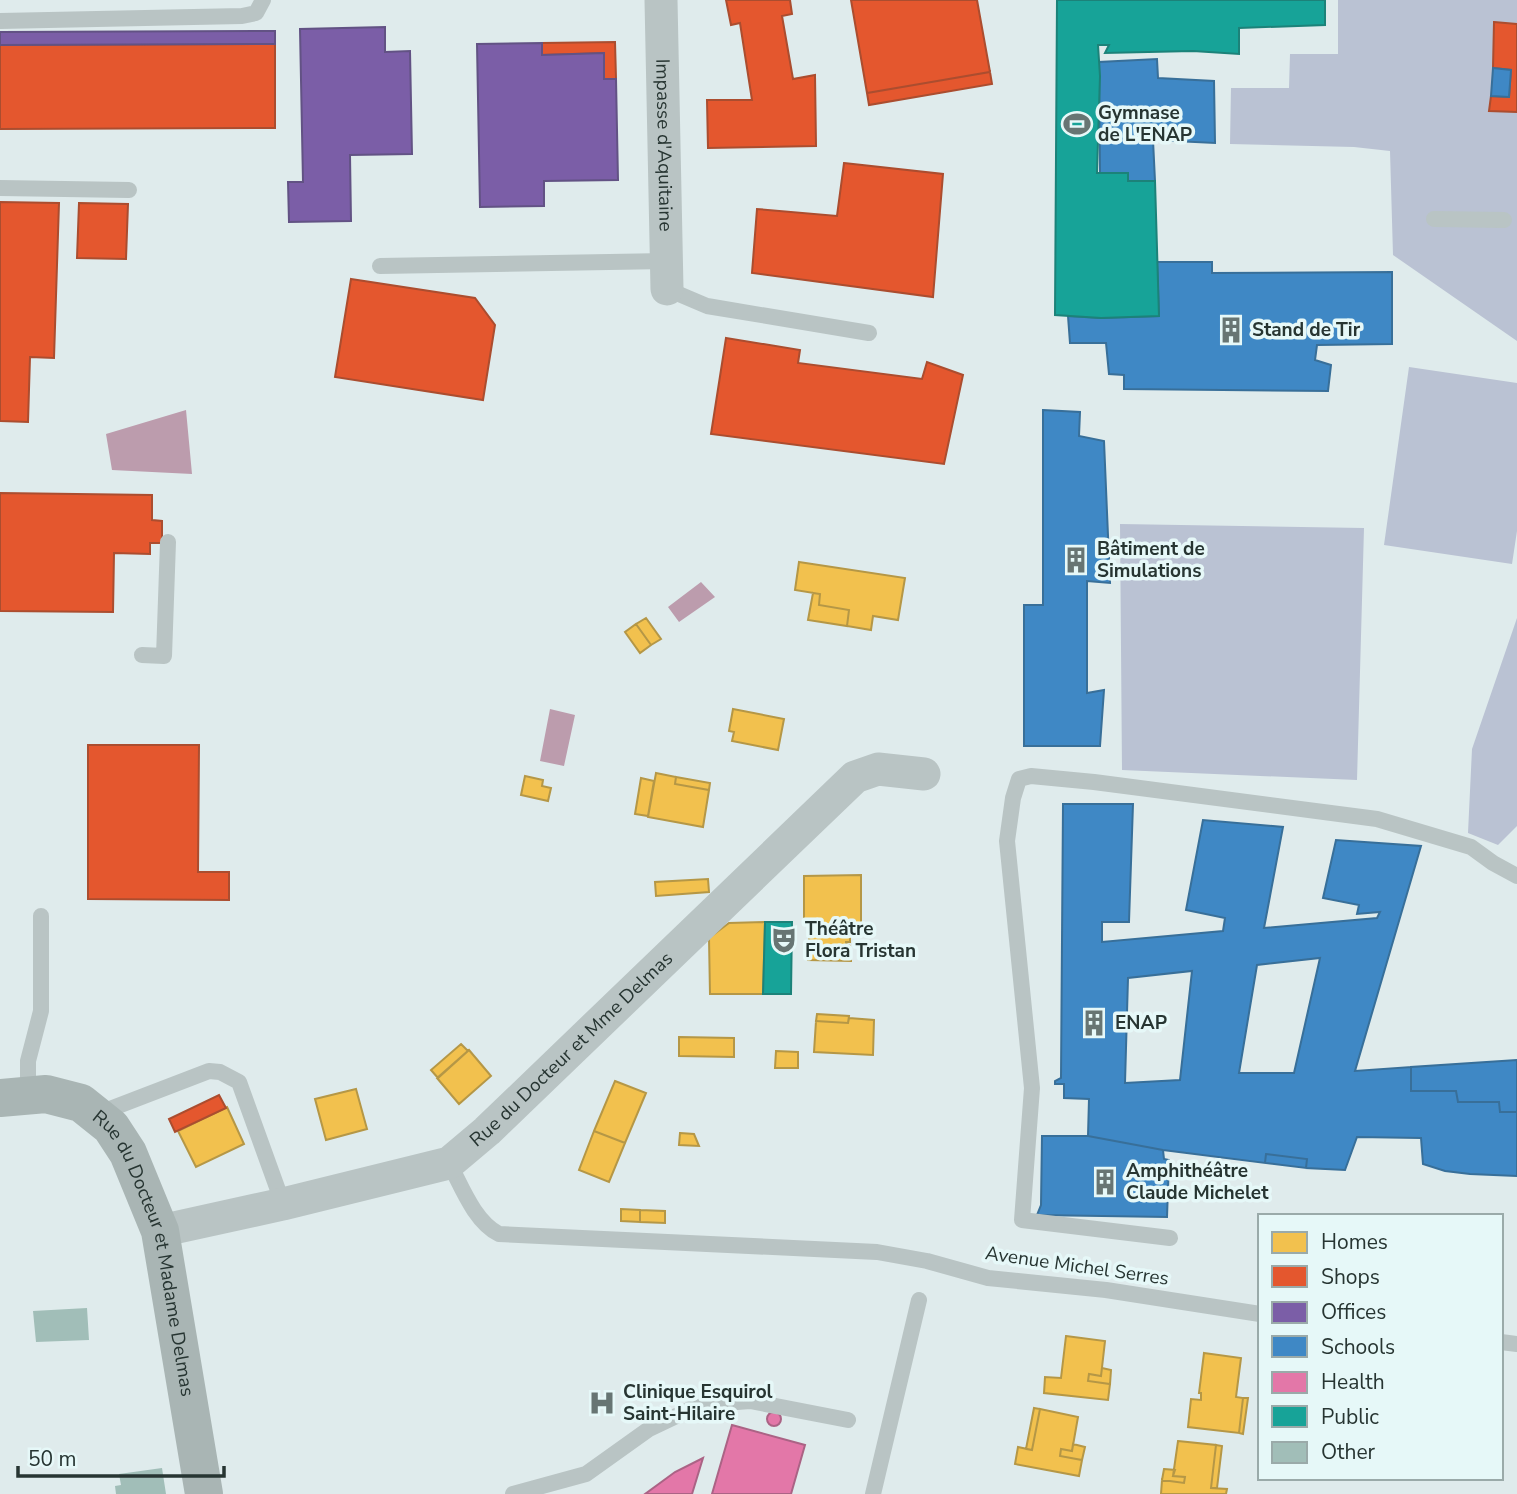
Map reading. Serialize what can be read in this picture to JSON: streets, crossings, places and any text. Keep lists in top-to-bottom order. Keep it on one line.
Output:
{"streets":{"street":["Impasse d'Aquitaine","Rue du Docteur et Mme Delmas","Rue du Docteur et Madame Delmas"],"lane":["Avenue Michel Serres"]},"crossings":[["Rue du Docteur et Mme Delmas","Rue du Docteur et Madame Delmas"],["Rue du Docteur et Mme Delmas","Avenue Michel Serres"]],"places":{"sports":["Gymnase de L'ENAP"],"building":["Stand de Tir","Bâtiment de Simulations","ENAP","Amphithéâtre Claude Michelet"],"theatre":["Théâtre Flora Tristan"],"hospital":["Clinique Esquirol Saint-Hilaire"]},"legend":["Homes","Shops","Offices","Schools","Health","Public","Other"],"scale_bar":"50 m"}
